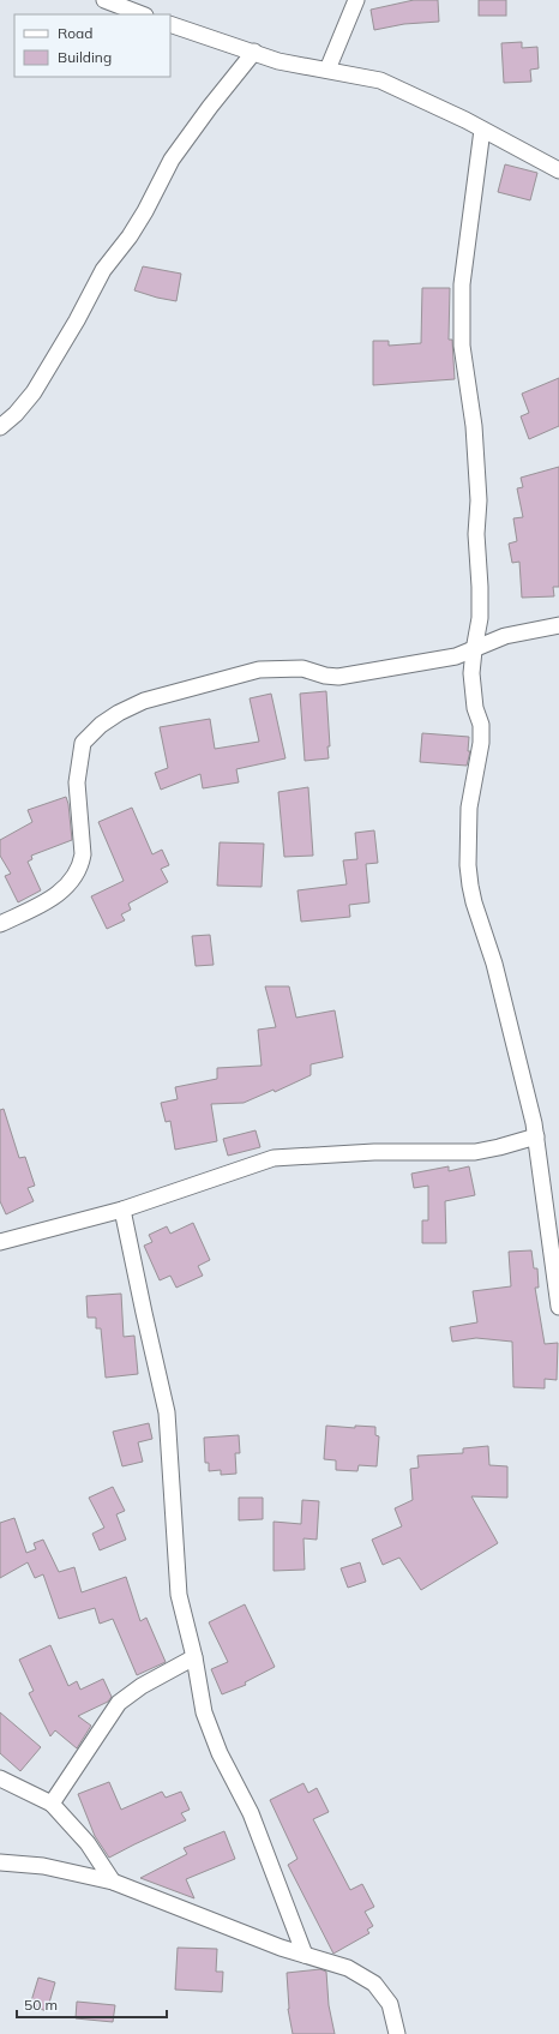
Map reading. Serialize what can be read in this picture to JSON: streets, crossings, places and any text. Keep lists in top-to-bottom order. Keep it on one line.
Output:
{"legend":["Road","Building"],"scale_bar":"50 m"}
